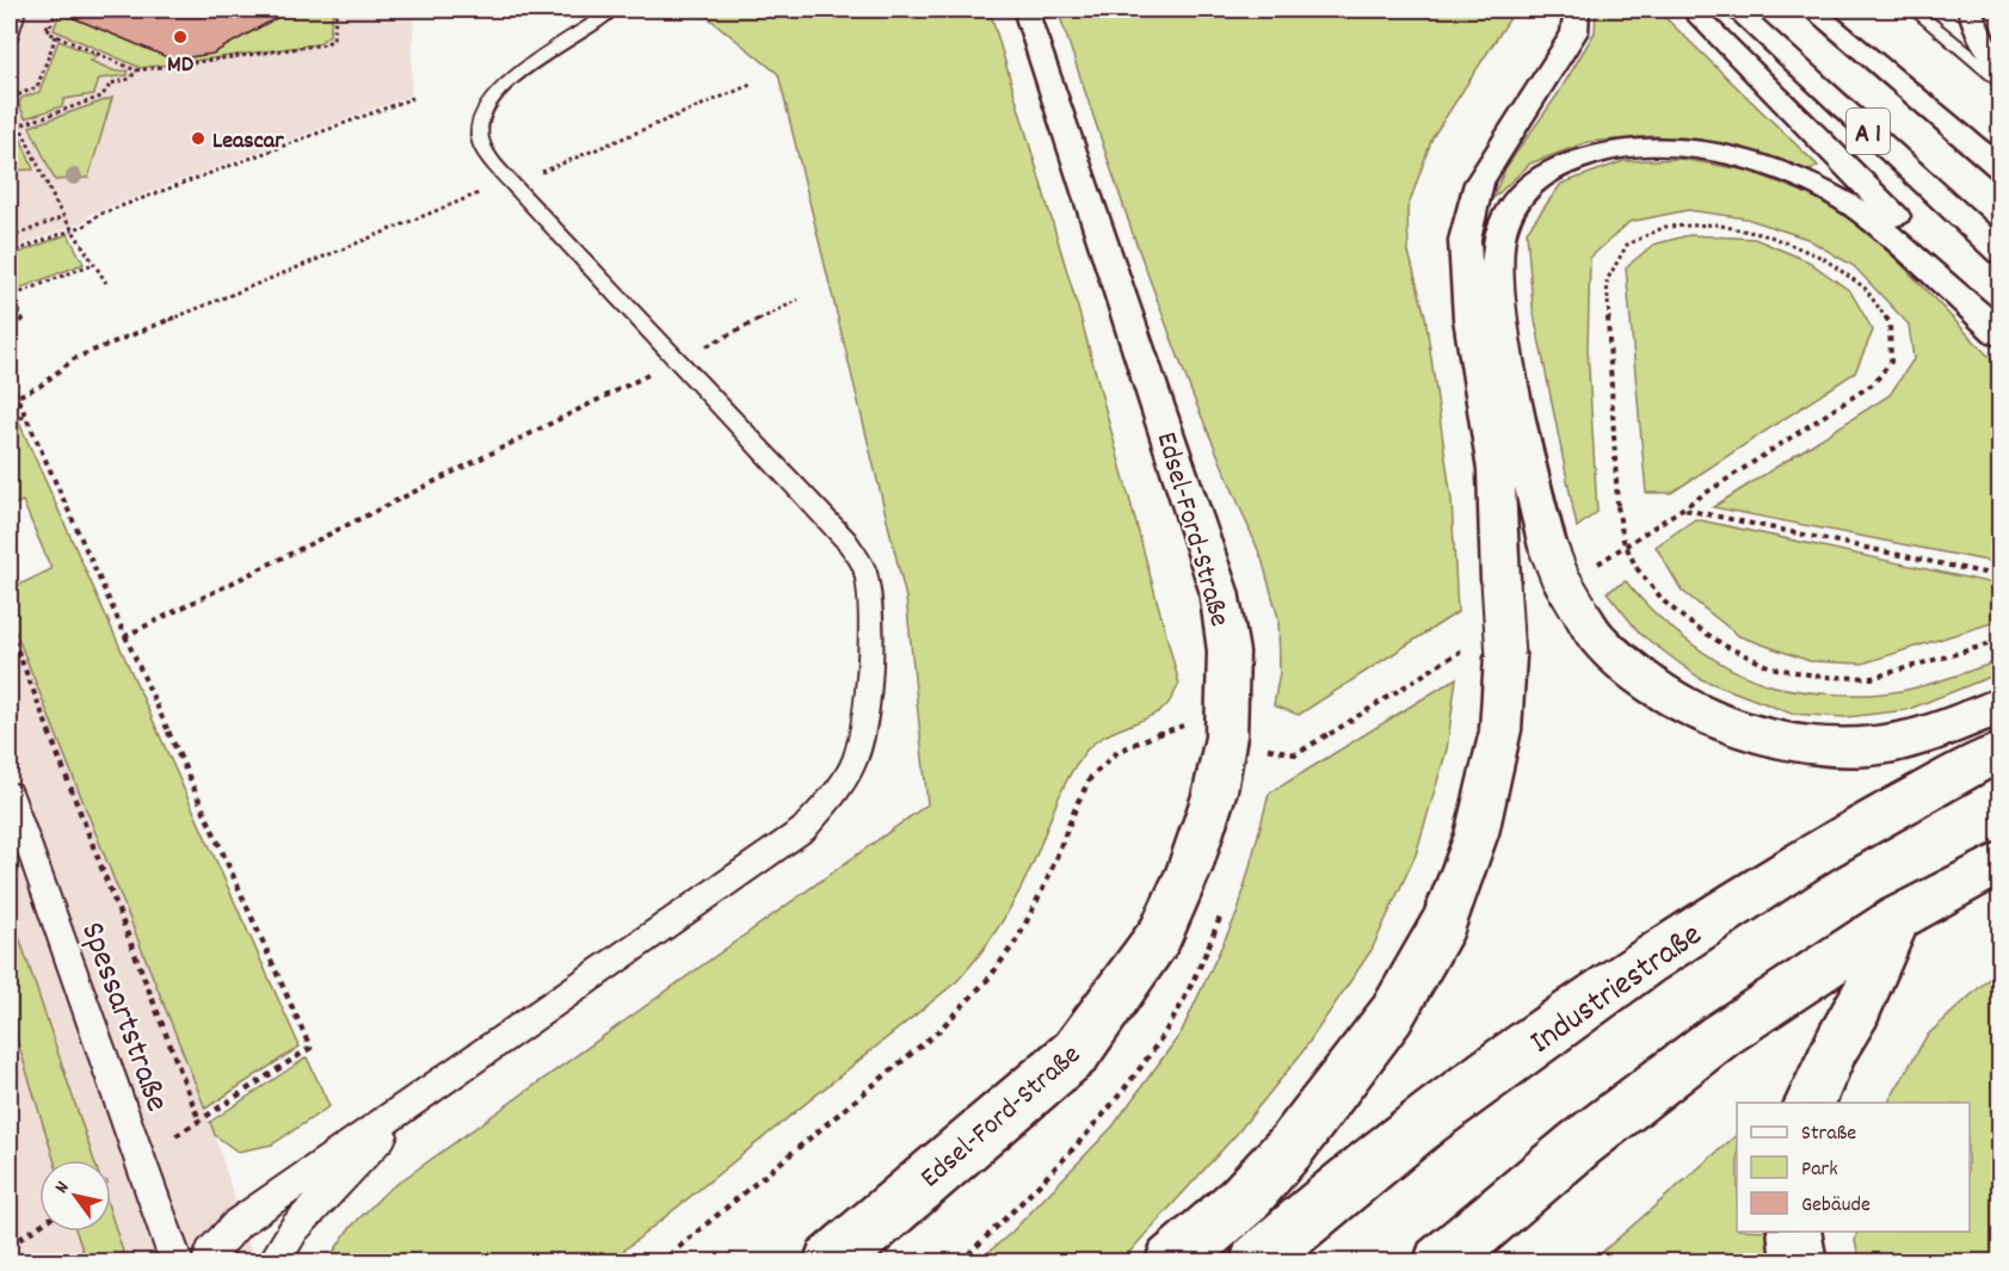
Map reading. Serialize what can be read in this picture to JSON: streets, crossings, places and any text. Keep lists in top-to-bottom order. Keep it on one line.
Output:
{"streets":{"main road":["A 1","Edsel-Ford-Straße","Industriestraße"],"lane":["Spessartstraße"]},"places":["MD","Leascar"],"legend":["Straße","Park","Gebäude"],"north":"top left"}
